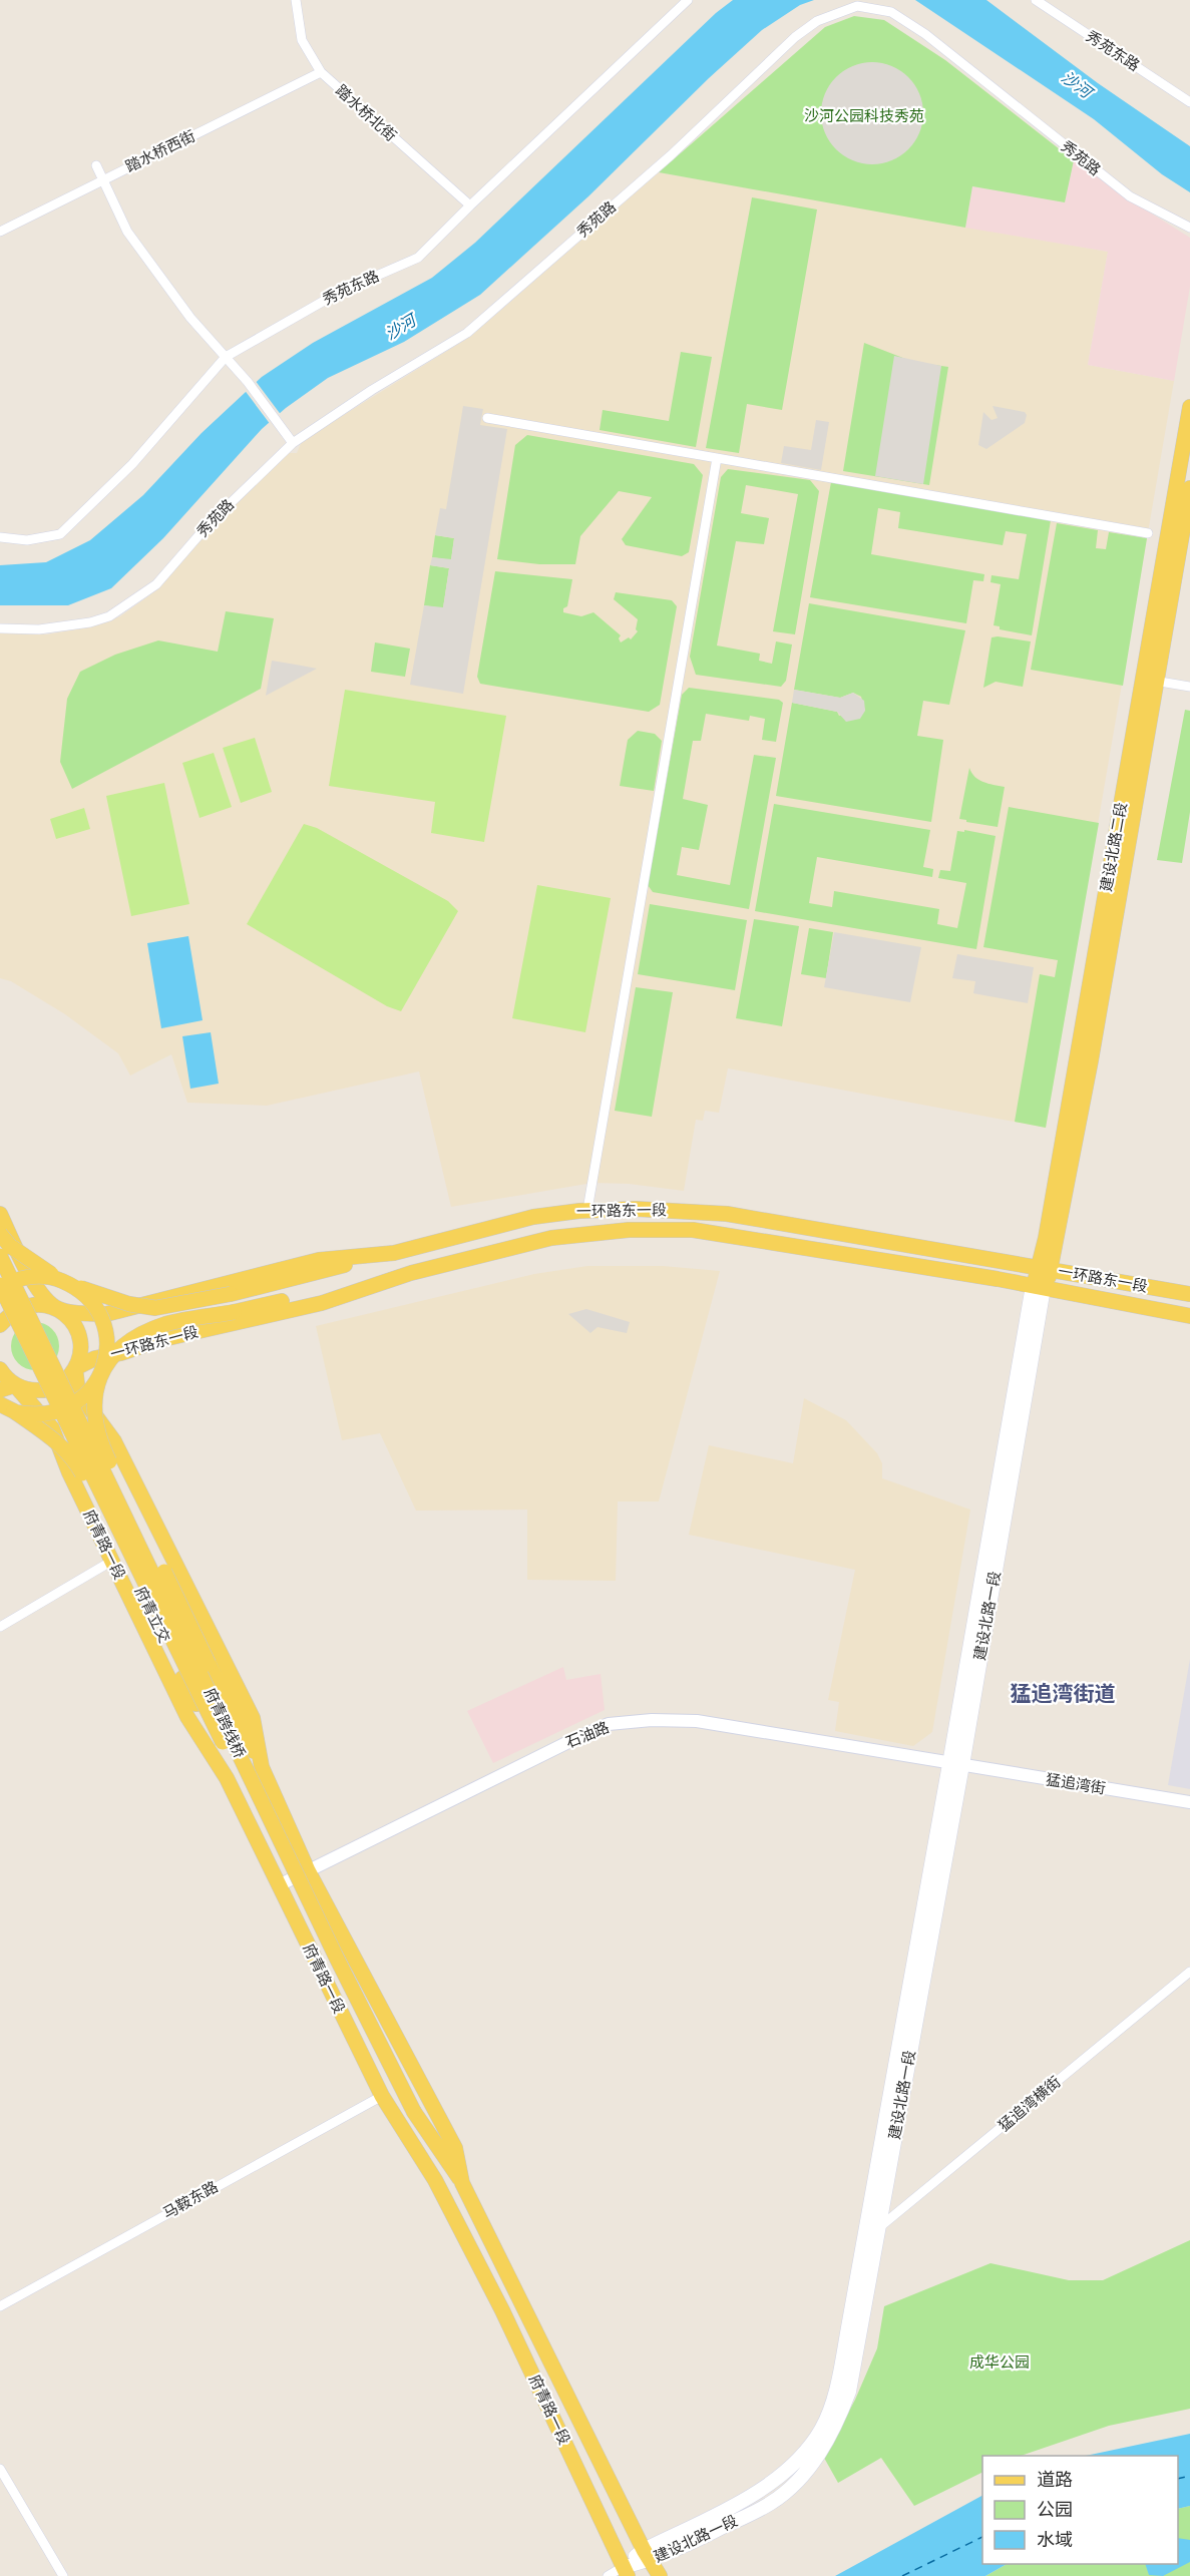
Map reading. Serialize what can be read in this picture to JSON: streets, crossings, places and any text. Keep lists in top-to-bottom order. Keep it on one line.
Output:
{"streets":{"main road":["建设北路二段","一环路东一段","府青路一段","府青立交","建设北路一段","府青跨线桥"],"street":["秀苑东路","踏水桥北街","踏水桥西街","秀苑路","石油路","猛追湾街","猛追湾横街","马鞍东路"]},"crossings":[["秀苑东路","踏水桥北街"],["踏水桥北街","踏水桥西街"],["建设北路二段","一环路东一段"],["建设北路二段","建设北路一段"],["一环路东一段","府青路一段"],["一环路东一段","府青立交"],["一环路东一段","建设北路一段"],["府青路一段","府青立交"],["府青路一段","建设北路一段"],["府青路一段","府青跨线桥"],["府青路一段","石油路"],["府青路一段","马鞍东路"],["府青立交","府青跨线桥"],["建设北路一段","石油路"],["建设北路一段","猛追湾街"],["建设北路一段","猛追湾横街"],["石油路","猛追湾街"]],"districts":["猛追湾街道"],"water":["沙河"],"parks":["沙河公园科技秀苑","成华公园"],"legend":["道路","公园","水域"]}
